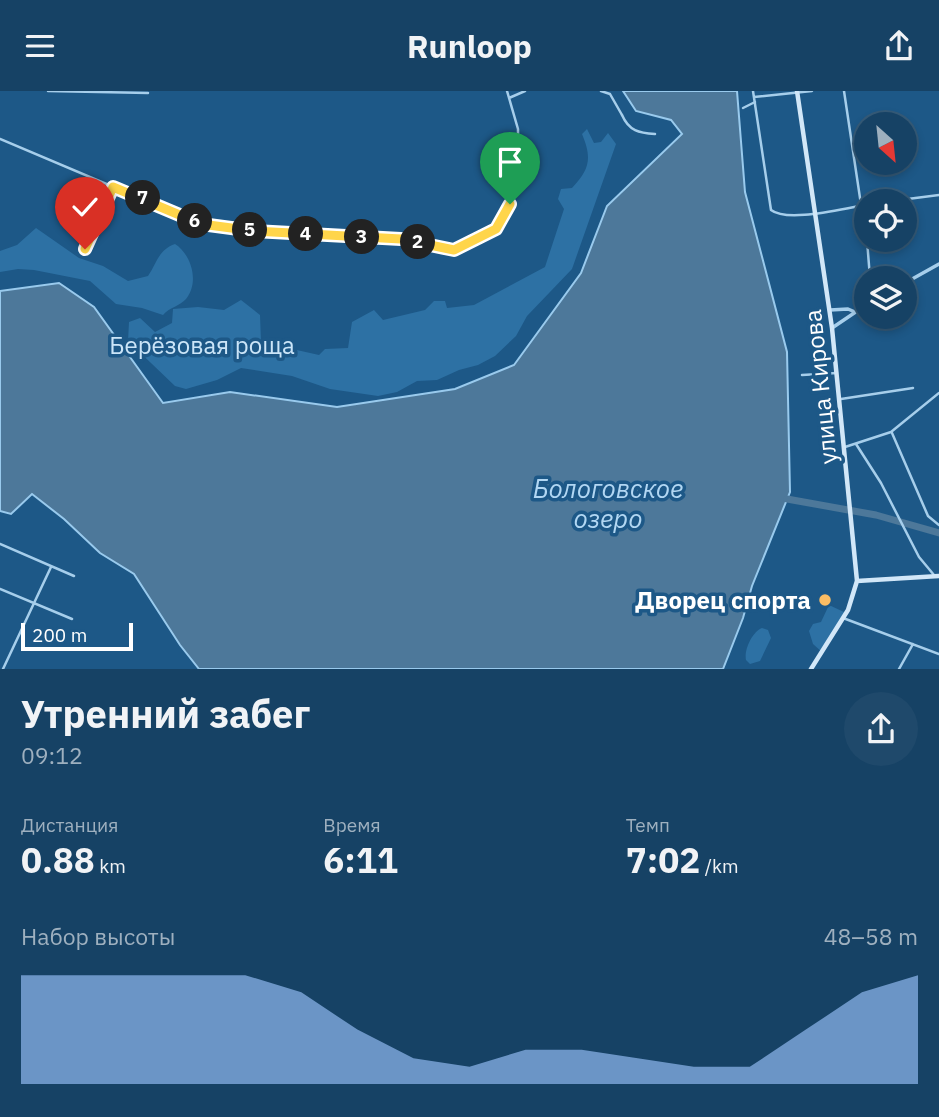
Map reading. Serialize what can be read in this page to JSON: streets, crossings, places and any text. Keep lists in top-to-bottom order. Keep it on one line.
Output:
{"streets":{"main road":["улица Кирова"]},"water":["Бологовское озеро"],"parks":["Берёзовая роща"],"places":["Дворец спорта"],"scale_bar":"200 m","north":"bottom right","page":{"header":"Runloop","pins":["7","6","5","4","3","2"],"scale":"200 m","heading":["Утренний забег","09:12"],"stats":[["Дистанция","0.88 km"],["Время","6:11"],["Темп","7:02 /km"]],"chart":["Набор высоты","48–58 m"]}}
